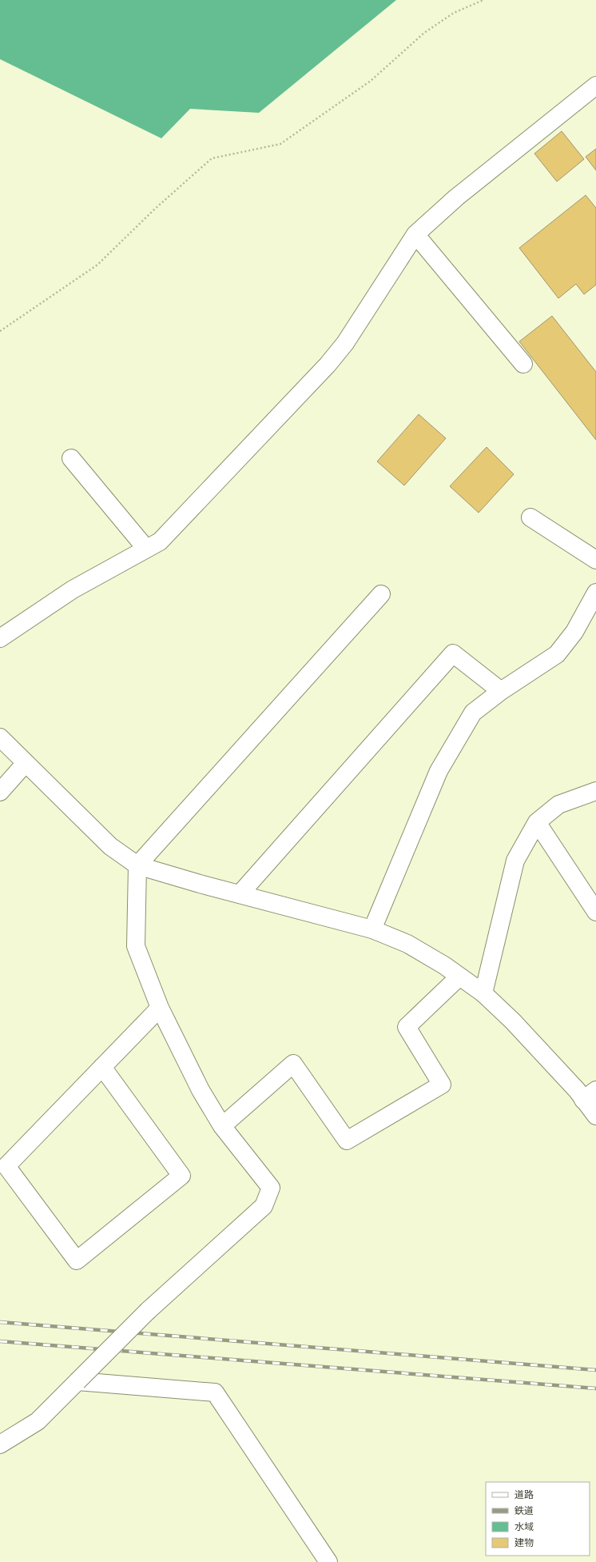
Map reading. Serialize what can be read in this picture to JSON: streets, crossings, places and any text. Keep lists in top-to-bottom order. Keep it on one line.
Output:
{"legend":["道路","鉄道","水域","建物"]}
